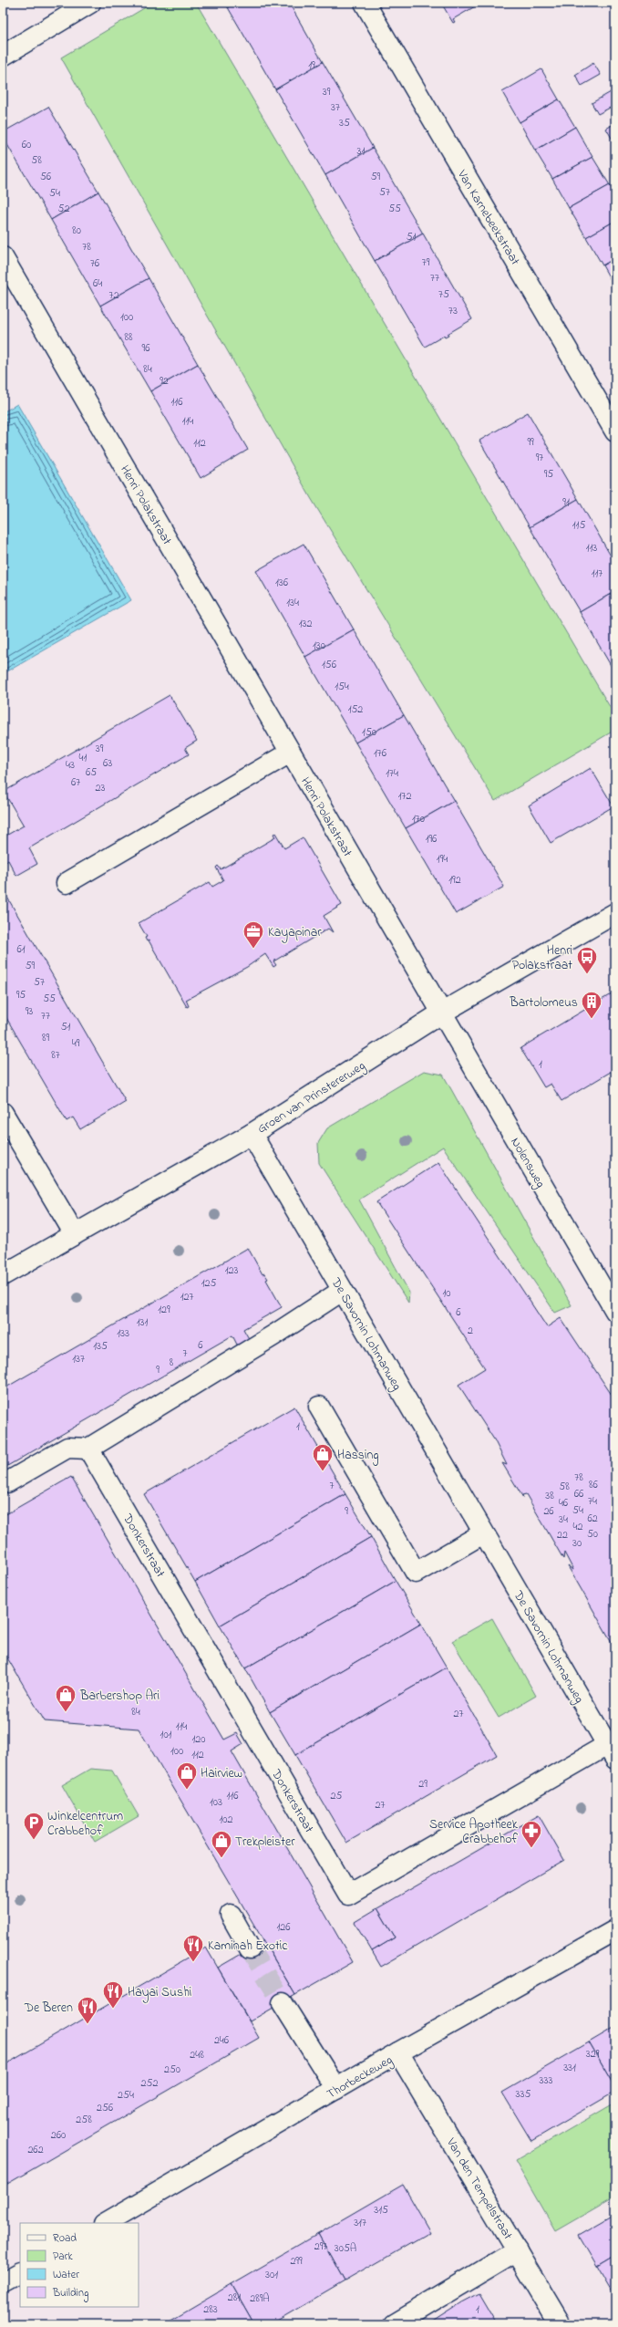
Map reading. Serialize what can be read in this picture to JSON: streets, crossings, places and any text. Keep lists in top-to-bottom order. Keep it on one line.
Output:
{"streets":{"street":["Van Karnebeekstraat","Henri Polakstraat","Groen van Prinstererweg","Nolensweg","De Savornin Lohmanweg","Donkerstraat","Thorbeckeweg","Van den Tempelstraat"]},"crossings":[["Henri Polakstraat","Groen van Prinstererweg"],["Henri Polakstraat","Nolensweg"],["Groen van Prinstererweg","Nolensweg"],["Groen van Prinstererweg","De Savornin Lohmanweg"],["De Savornin Lohmanweg","Donkerstraat"],["Thorbeckeweg","Van den Tempelstraat"]],"places":{"office":["Kayapinar"],"bus stop":["Henri Polakstraat"],"building":["Bartolomeus"],"shop":["Hassing","Barbershop Ari","Hairview","Trekpleister"],"parking":["Winkelcentrum Crabbehof"],"pharmacy":["Service Apotheek Crabbehof"],"restaurant":["Kaminah Exotic","Hayai Sushi","De Beren"]},"house_numbers":["19","39","37","35","60","31","58","56","59","57","54","52","55","80","51","78","79","76","77","64","75","72","73","100","88","96","84","92","116","114","99","112","97","95","91","115","113","117","136","134","132","130","156","154","152","150","39","176","41","63","43","65","174","67","23","172","170","196","194","192","61","59","57","95","55","93","77","51","89","49","87","1","123","125","10","127","129","6","131","2","133","6","135","7","137","8","9","1","78","86","7","58","66","38","74","46","54","9","26","62","34","42","50","22","30","84","27","114","101","120","100","112","29","116","25","103","27","102","126","246","329","248","331","250","333","252","335","254","256","258","260","262","315","317","297","305A","299","301","281","289A","283","1"],"legend":["Road","Park","Water","Building"]}
